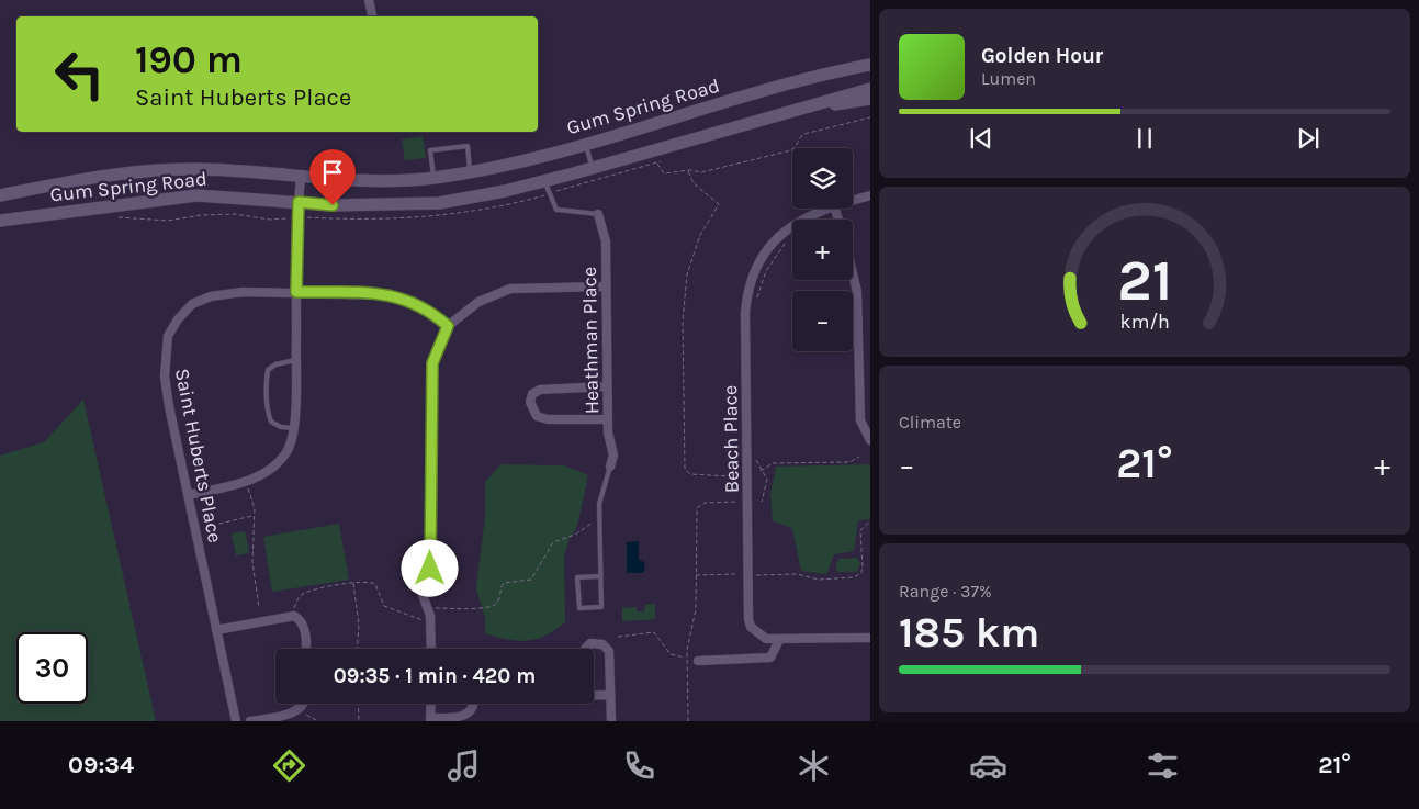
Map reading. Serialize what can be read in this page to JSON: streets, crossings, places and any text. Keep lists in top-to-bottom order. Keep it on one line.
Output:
{"streets":{"main road":["Gum Spring Road"],"street":["Heathman Place","Beach Place","Saint Huberts Place"]},"page":{"turn":["190 m","Saint Huberts Place"],"song":["Golden Hour","Lumen"],"map_buttons":["+","−"],"tile":["Climate",["Range · 37%","185 km"]],"heat":["−","21°","+"],"limit":"30","trip":"09:35 · 1 min · 420 m","tabs":["09:34","21°"],"gauge":["21","km/h"]}}
